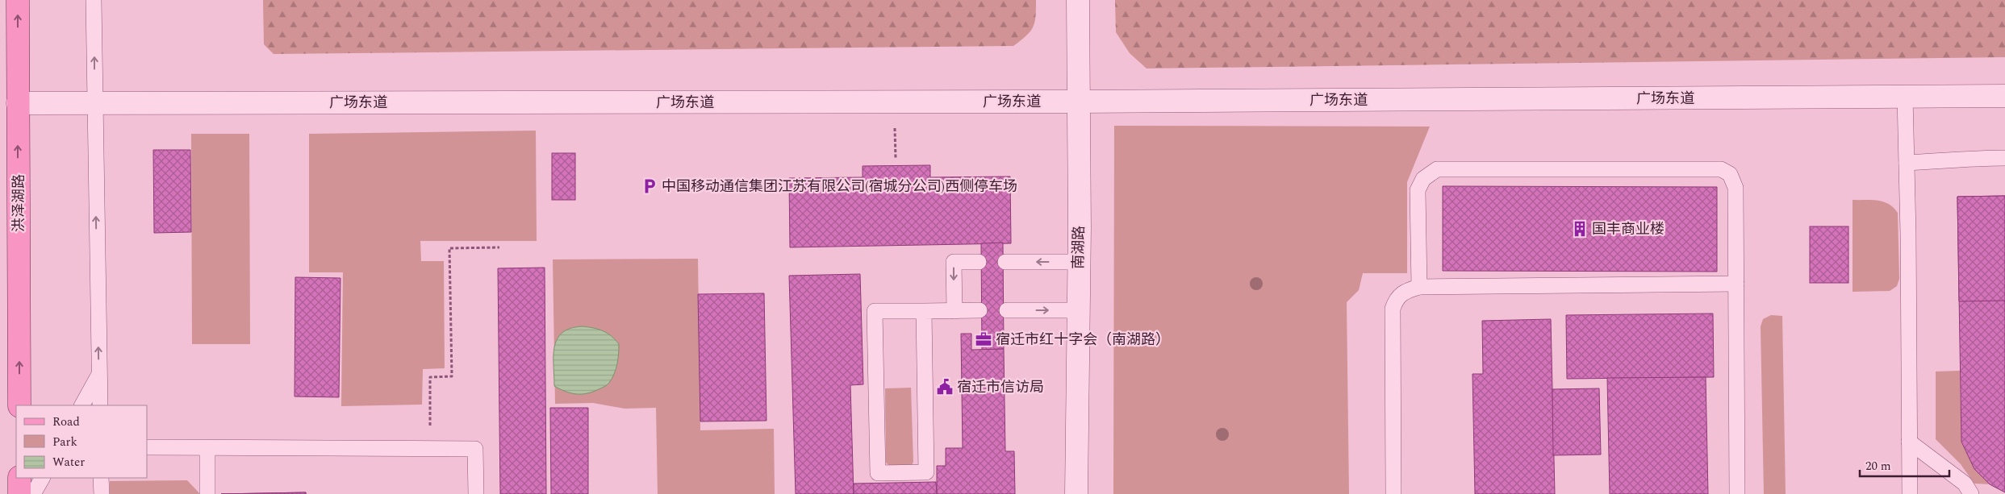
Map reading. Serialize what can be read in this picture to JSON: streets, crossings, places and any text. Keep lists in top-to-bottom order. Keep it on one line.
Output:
{"streets":{"main road":["洪泽湖路"],"street":["广场东道","南湖路"]},"crossings":[["广场东道","洪泽湖路"],["广场东道","南湖路"]],"one_way":["洪泽湖路"],"places":{"parking":["中国移动通信集团江苏有限公司(宿城分公司)西侧停车场"],"building":["国丰商业楼"],"office":["宿迁市红十字会（南湖路）"],"public building":["宿迁市信访局"]},"legend":["Road","Park","Water"],"scale_bar":"20 m"}
